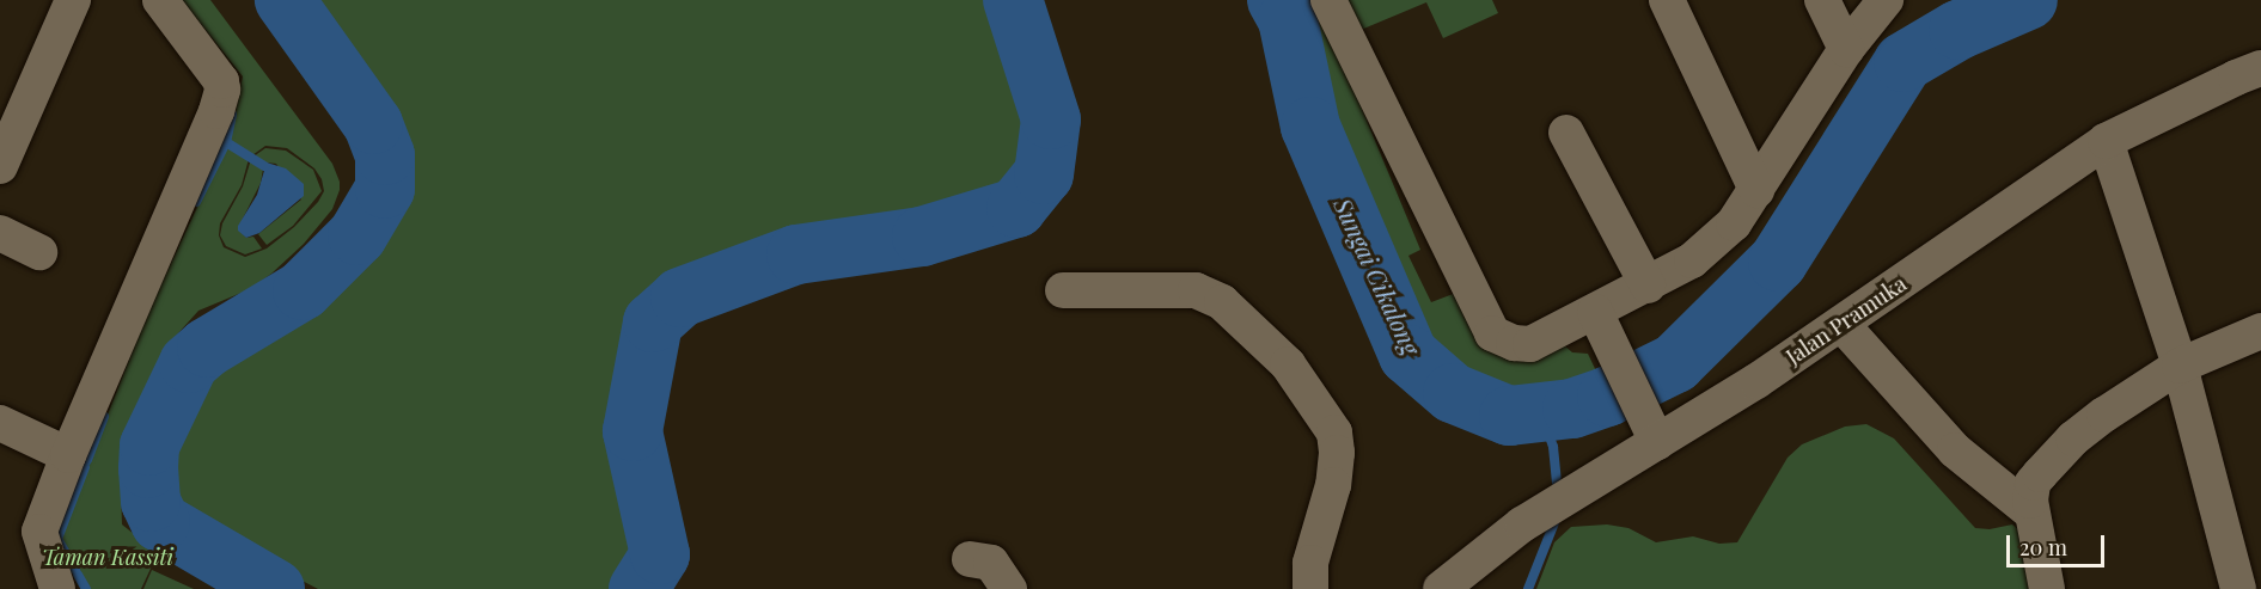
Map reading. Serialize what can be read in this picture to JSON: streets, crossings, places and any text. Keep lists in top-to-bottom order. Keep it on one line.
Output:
{"streets":{"street":["Jalan Pramuka"]},"water":["Sungai Cikalong"],"parks":["Taman Kassiti"],"scale_bar":"20 m"}
